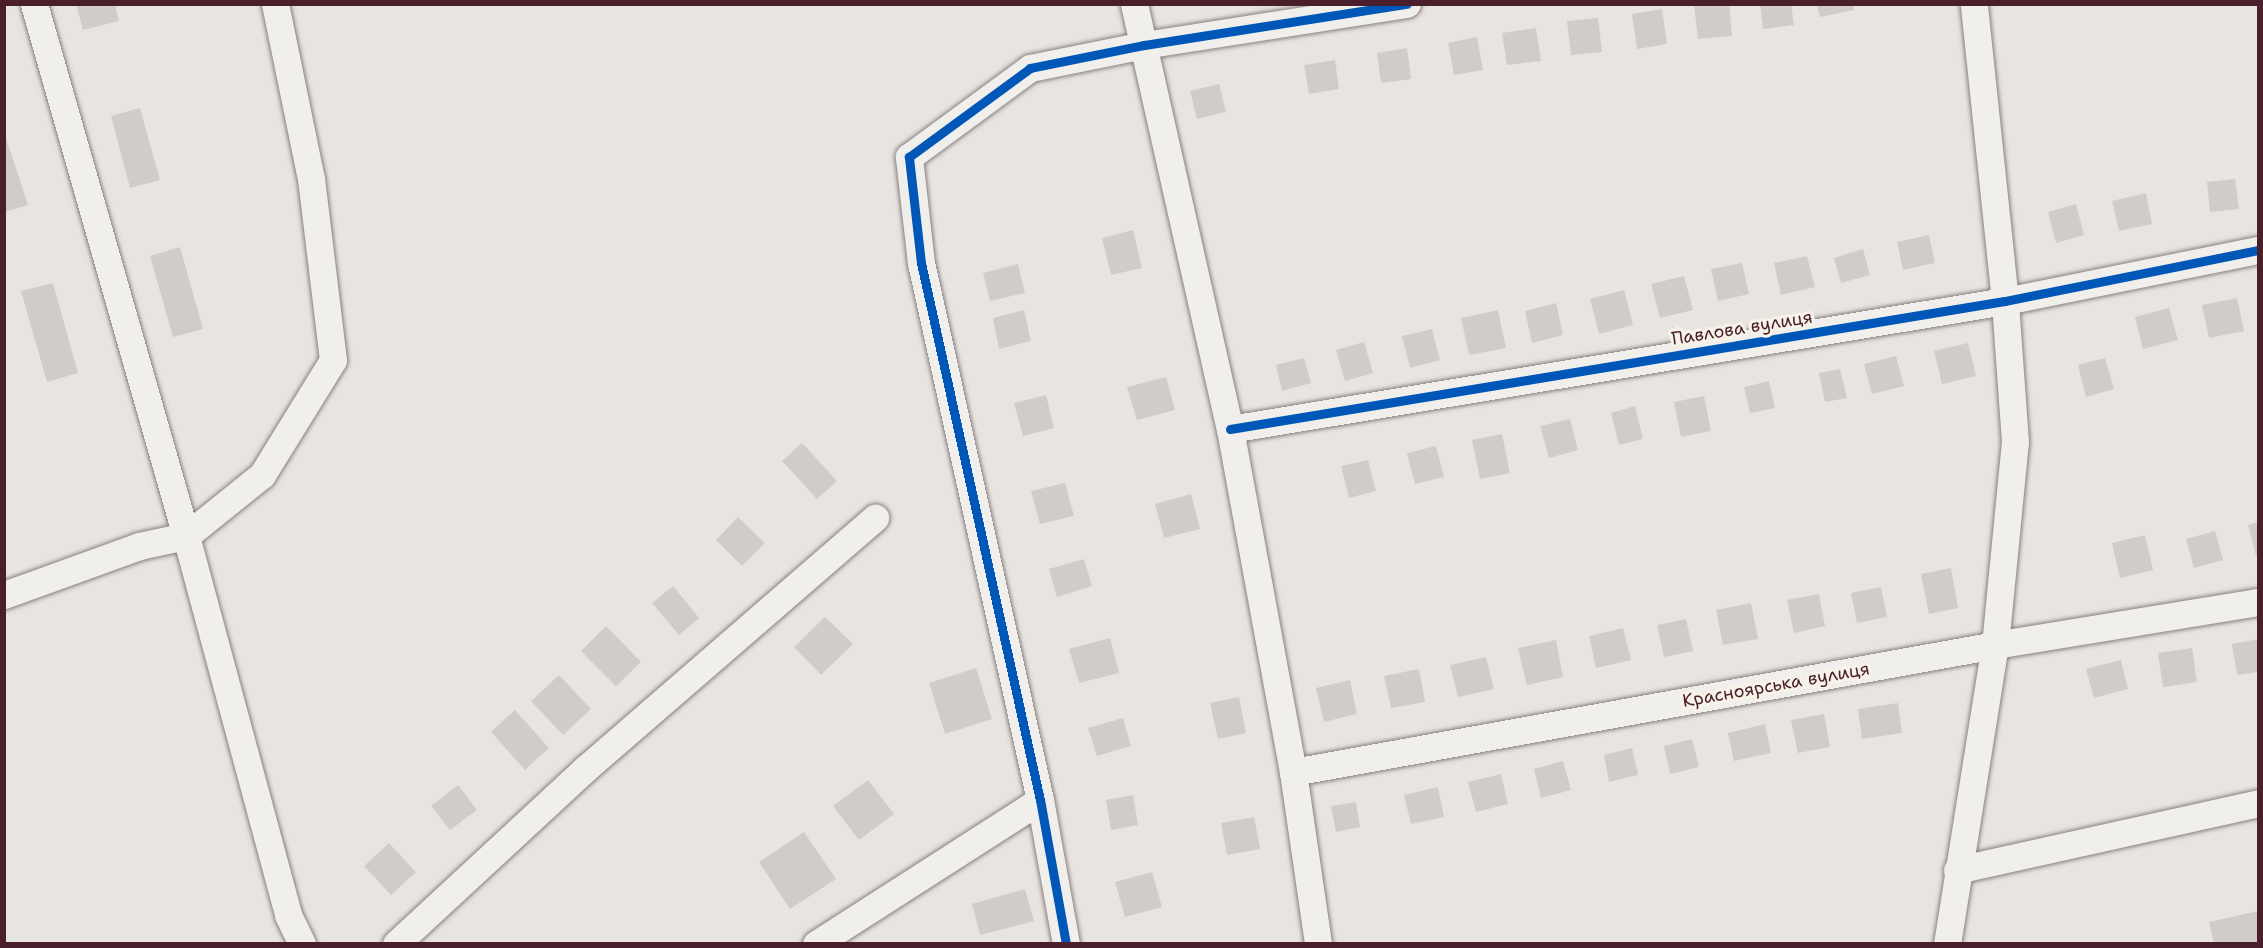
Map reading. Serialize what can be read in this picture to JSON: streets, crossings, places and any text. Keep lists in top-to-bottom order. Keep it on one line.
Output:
{"streets":{"street":["Павлова вулиця","Красноярська вулиця"]}}
